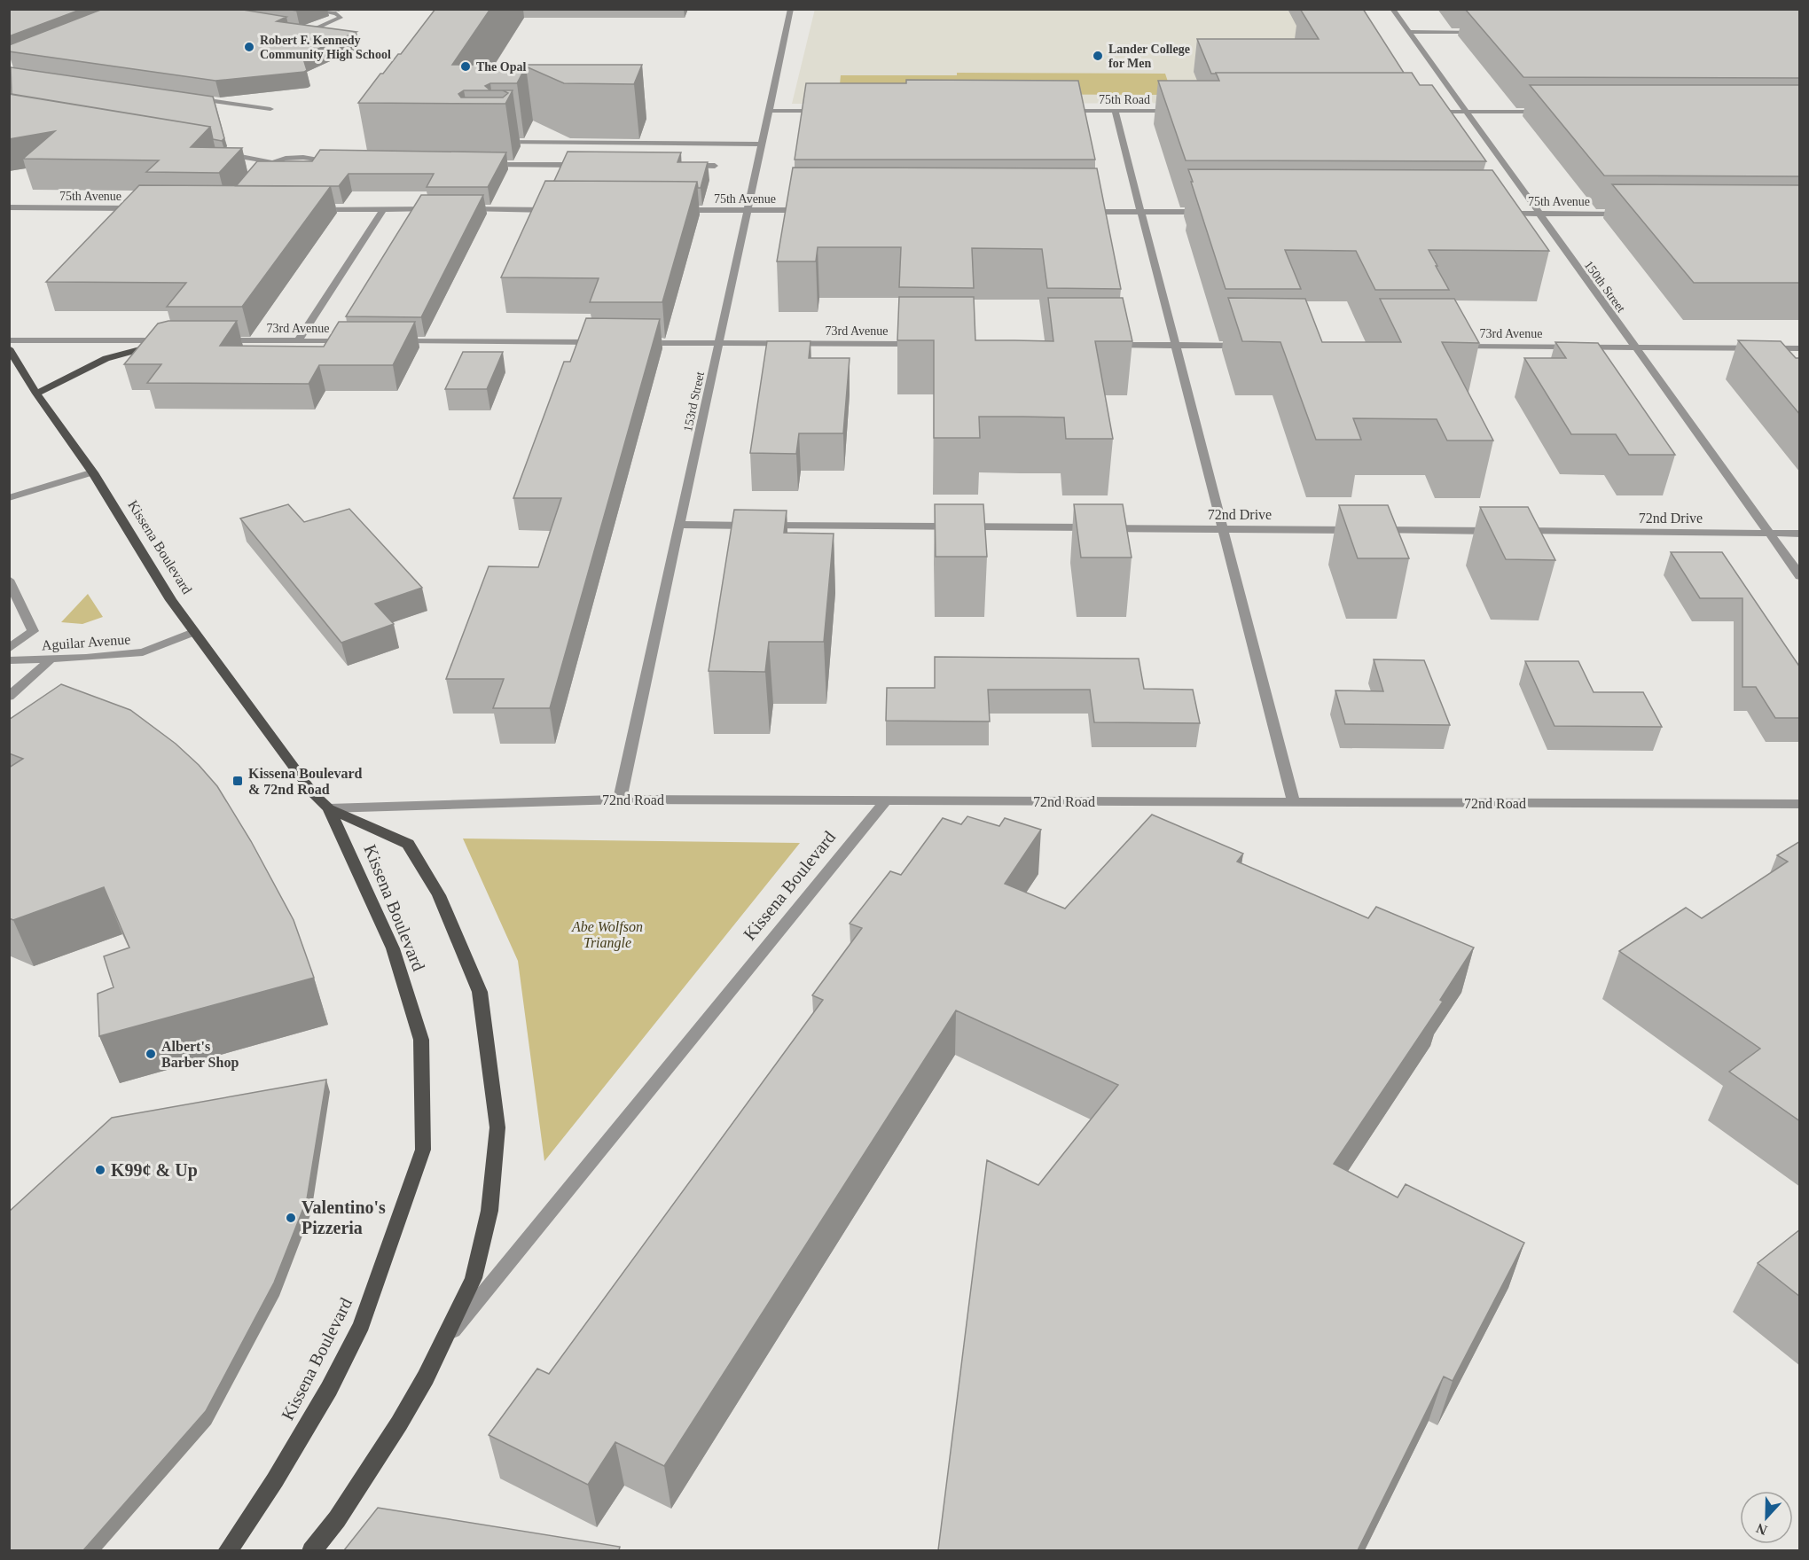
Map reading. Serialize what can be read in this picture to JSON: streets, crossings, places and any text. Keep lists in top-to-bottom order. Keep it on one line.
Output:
{"streets":{"main road":["Kissena Boulevard"],"street":["75th Road","75th Avenue","150th Street","73rd Avenue","153rd Street","72nd Drive","Aguilar Avenue","72nd Road"]},"crossings":[["75th Avenue","150th Street"],["75th Avenue","153rd Street"],["150th Street","73rd Avenue"],["150th Street","72nd Drive"],["73rd Avenue","153rd Street"],["153rd Street","72nd Drive"],["153rd Street","72nd Road"],["Kissena Boulevard","Aguilar Avenue"],["Kissena Boulevard","72nd Road"]],"parks":["Abe Wolfson Triangle"],"places":{"other":["Robert F. Kennedy Community High School","Lander College for Men","The Opal","Albert's Barber Shop","K99¢ & Up","Valentino's Pizzeria"],"transit":["Kissena Boulevard & 72nd Road"]},"north":"bottom"}
